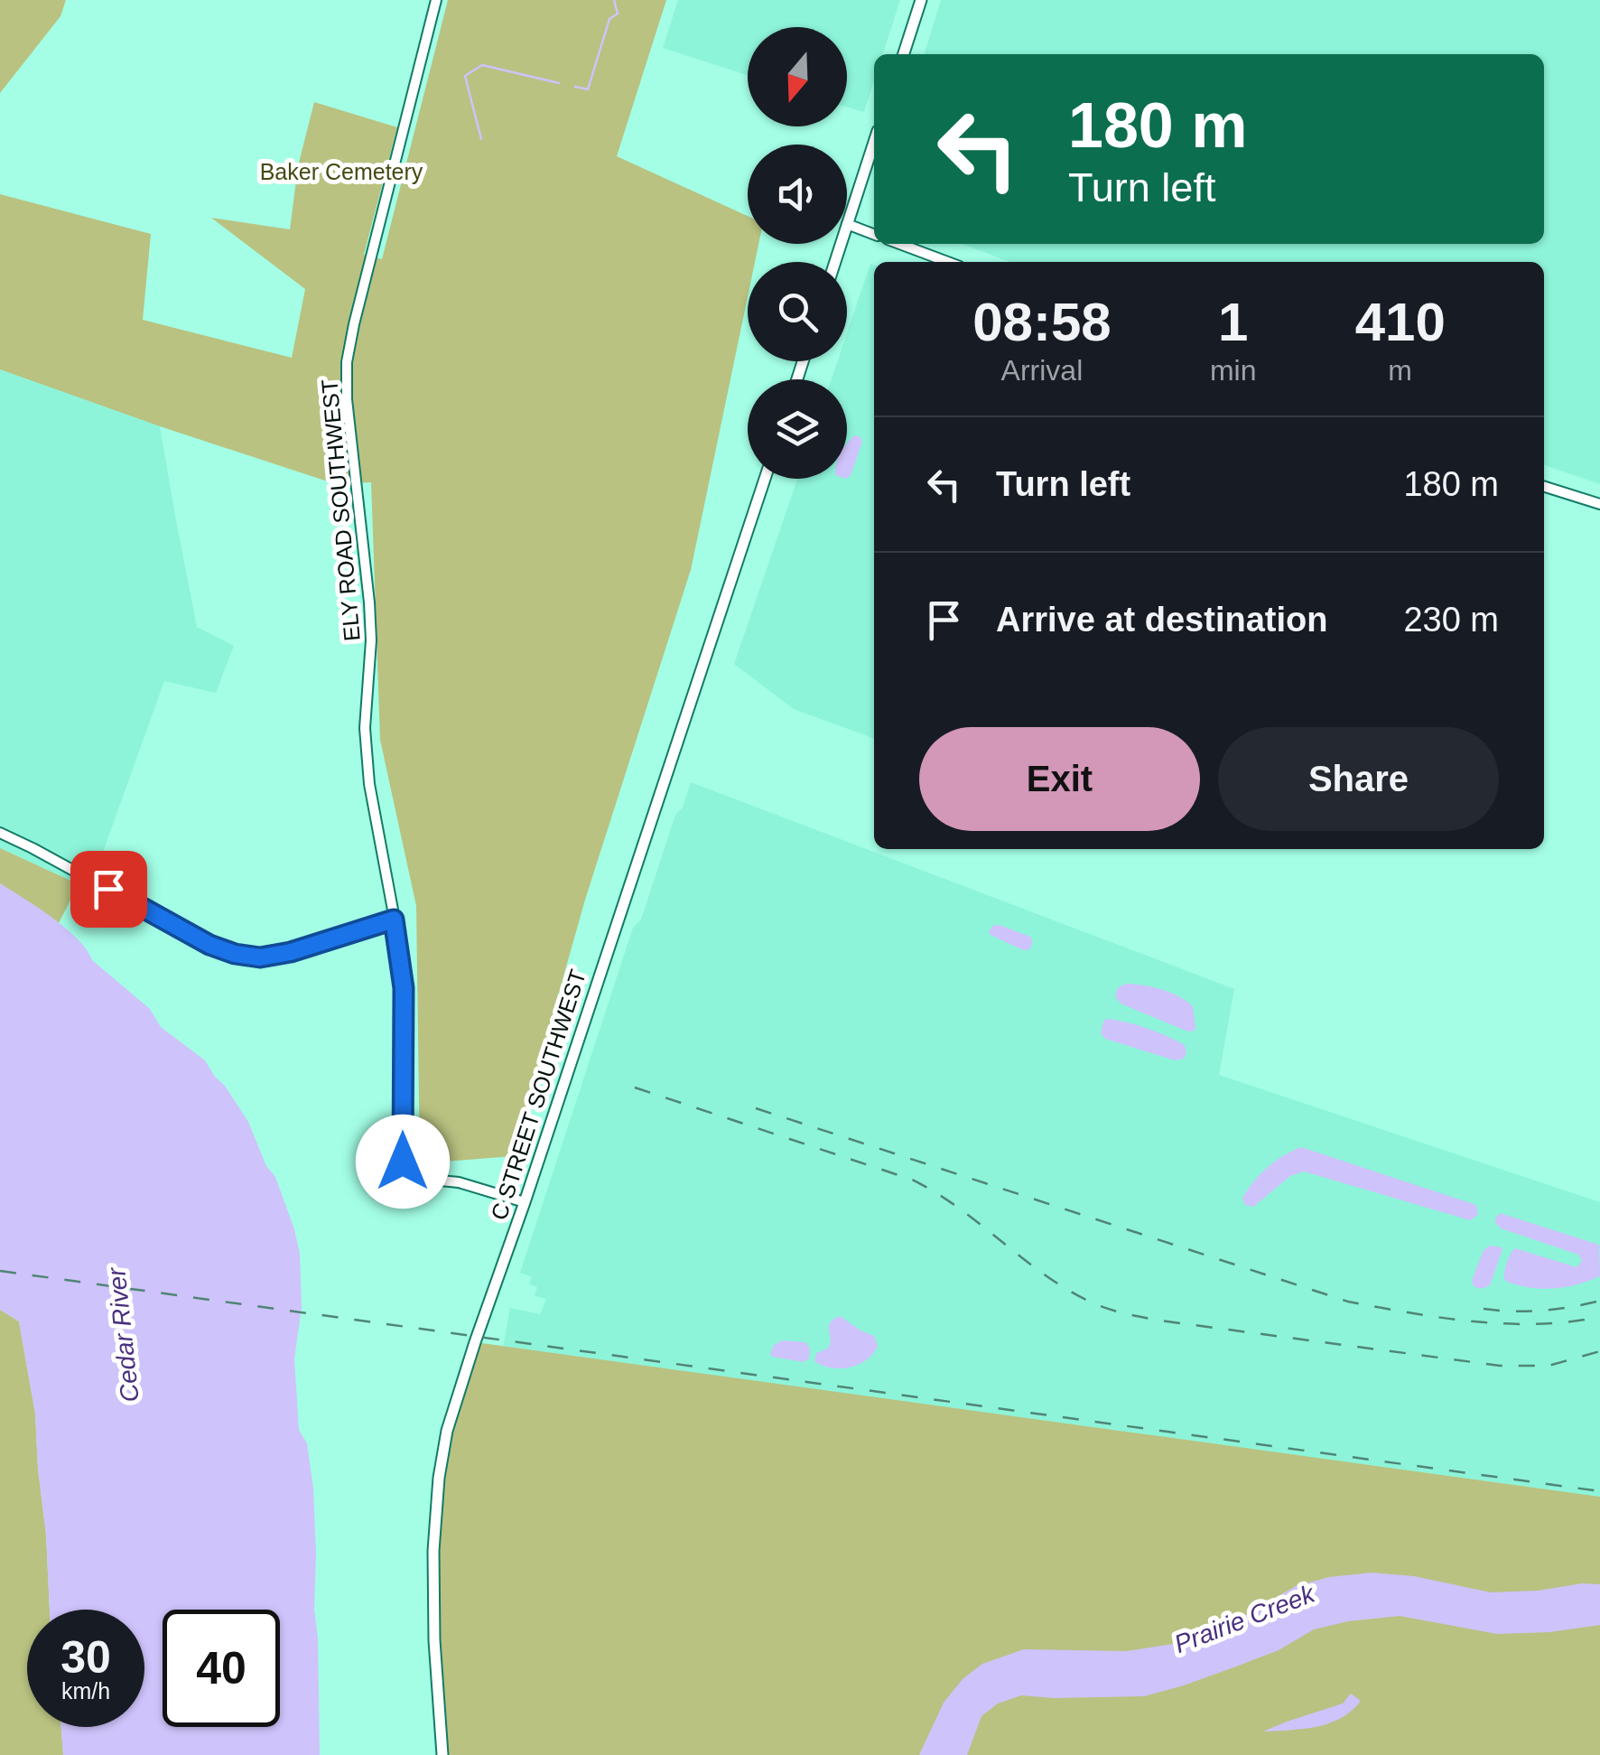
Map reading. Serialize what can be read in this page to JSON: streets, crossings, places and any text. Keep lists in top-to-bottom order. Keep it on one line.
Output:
{"streets":{"main road":["C STREET SOUTHWEST"],"street":["ELY ROAD SOUTHWEST"]},"crossings":[["ELY ROAD SOUTHWEST","C STREET SOUTHWEST"]],"water":["Cedar River","Prairie Creek"],"parks":["Baker Cemetery"],"north":"bottom","page":{"turn":["180 m","Turn left"],"eta":["08:58","Arrival","1","min","410","m"],"list":[{"name":"Turn left","value":"180 m"},{"name":"Arrive at destination","value":"230 m"}],"buttons":["Exit","Share"],"speed":"30 km/h","limit":"40"}}
